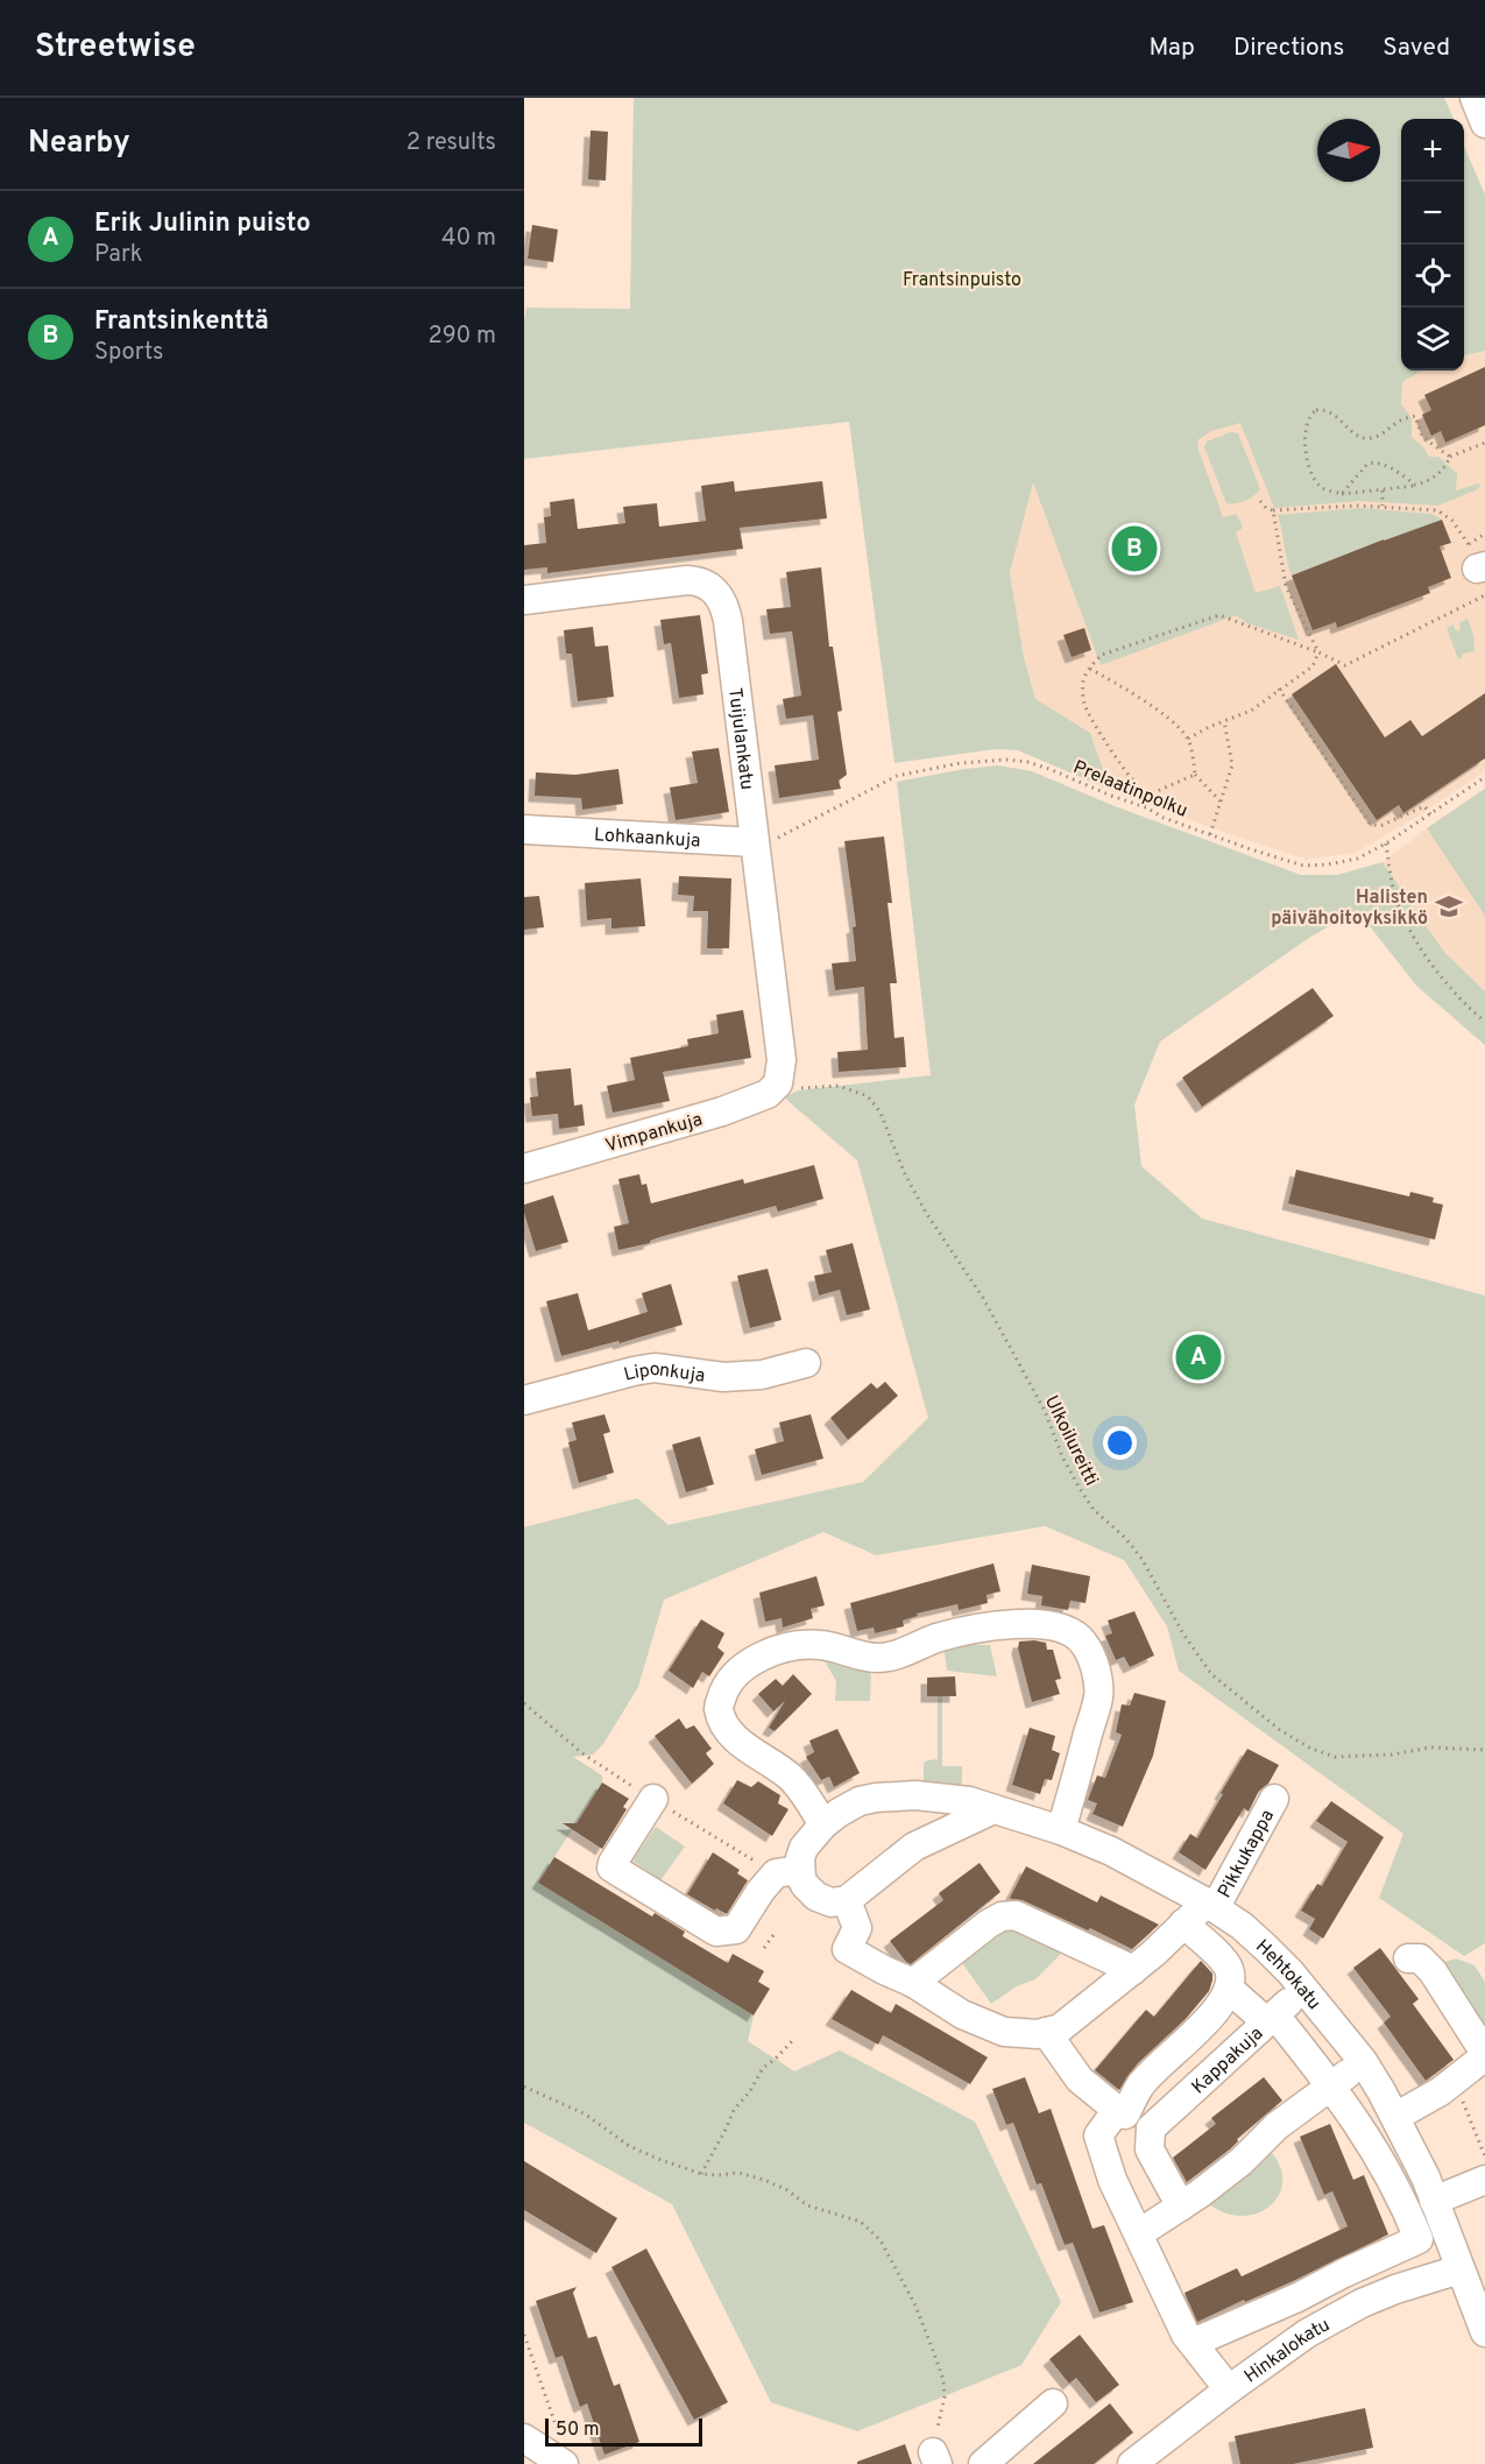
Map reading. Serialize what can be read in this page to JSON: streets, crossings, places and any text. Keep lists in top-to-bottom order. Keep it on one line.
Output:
{"streets":{"street":["Tuijulankatu","Lohkaankuja","Vimpankuja","Liponkuja","Pikkukappa","Hehtokatu","Kappakuja","Hinkalokatu"],"path":["Prelaatinpolku","Ulkoilureitti"]},"crossings":[["Tuijulankatu","Prelaatinpolku"],["Tuijulankatu","Lohkaankuja"],["Tuijulankatu","Vimpankuja"],["Tuijulankatu","Ulkoilureitti"],["Prelaatinpolku","Lohkaankuja"],["Vimpankuja","Ulkoilureitti"],["Pikkukappa","Hehtokatu"],["Hehtokatu","Kappakuja"],["Hehtokatu","Hinkalokatu"]],"parks":["Frantsinpuisto"],"places":{"school or university":["Halisten päivähoitoyksikkö"]},"scale_bar":"50 m","north":"right","page":{"header":"Streetwise","nav":["Map","Directions","Saved"],"heading":["Nearby","2 results"],"map_buttons":["+","−"],"list":[{"mark":"A","name":"Erik Julinin puisto","note":"Park","value":"40 m"},{"mark":"B","name":"Frantsinkenttä","note":"Sports","value":"290 m"}],"pins":["B","A"],"scale":"50 m"}}
